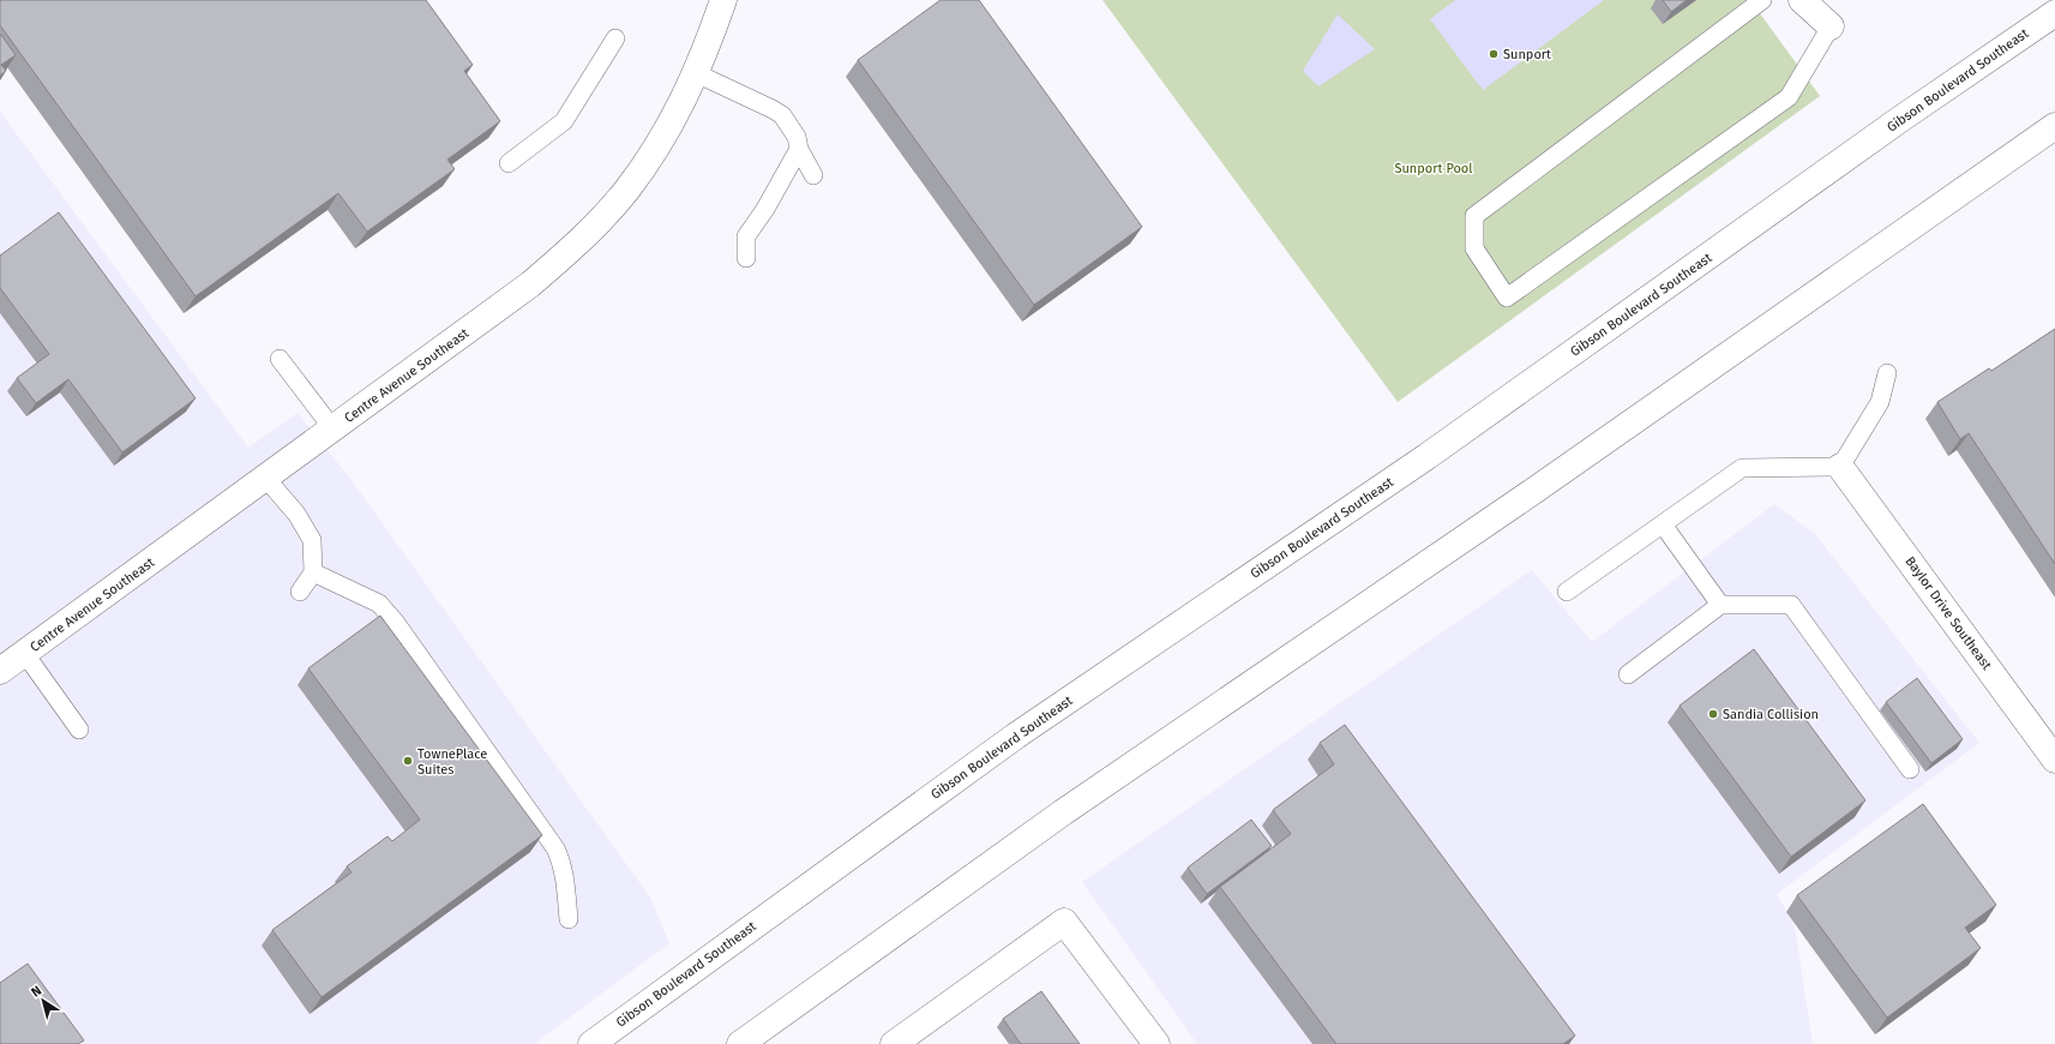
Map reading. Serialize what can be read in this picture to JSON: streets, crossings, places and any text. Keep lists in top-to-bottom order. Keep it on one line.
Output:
{"streets":{"main road":["Gibson Boulevard Southeast","Centre Avenue Southeast","Baylor Drive Southeast"]},"parks":["Sunport Pool"],"places":["Sunport","Sandia Collision","TownePlace Suites"],"north":"top left"}
